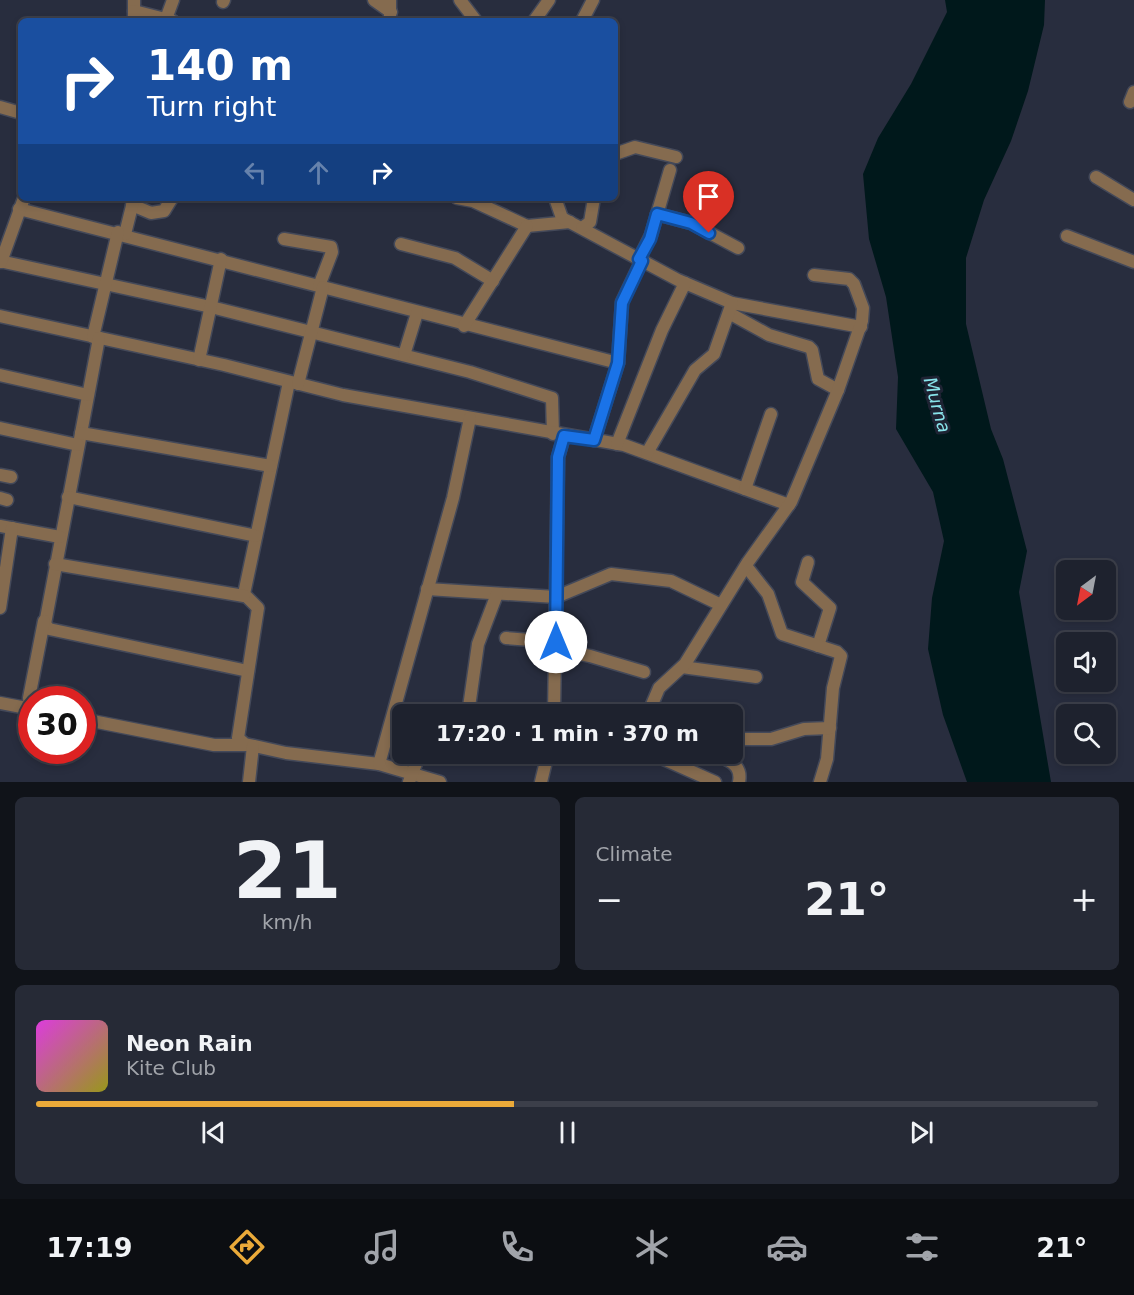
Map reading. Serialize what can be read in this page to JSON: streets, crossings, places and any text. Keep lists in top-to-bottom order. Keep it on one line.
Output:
{"water":["Murna"],"north":"bottom left","page":{"turn":["140 m","Turn right"],"limit":"30","trip":"17:20 · 1 min · 370 m","tile":[["21","km/h"],"Climate"],"heat":["−","21°","+"],"song":["Neon Rain","Kite Club"],"tabs":["17:19","21°"]}}
